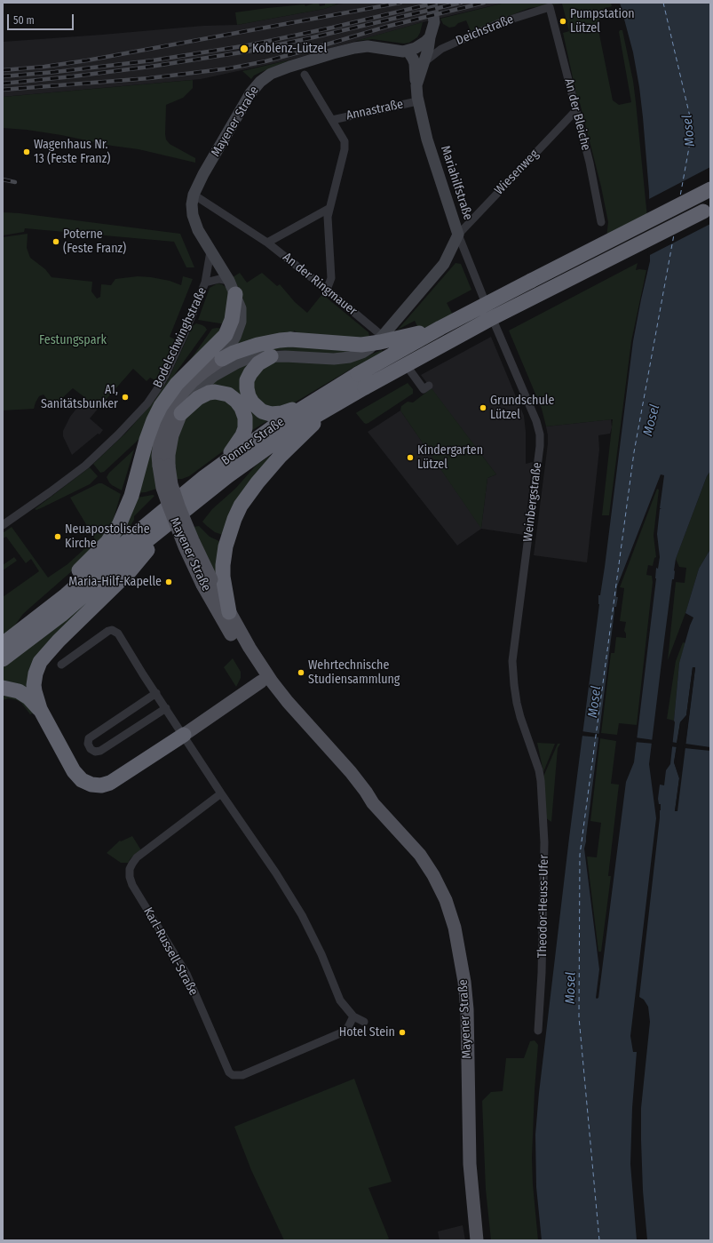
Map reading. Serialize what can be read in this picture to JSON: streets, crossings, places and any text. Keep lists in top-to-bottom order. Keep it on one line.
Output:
{"streets":{"highway":["Bonner Straße"],"main road":["Mayener Straße"],"street":["Deichstraße","Annastraße","An der Bleiche","Wiesenweg","Mariahilfstraße","An der Ringmauer","Bodelschwinghstraße","Weinbergstraße","Theodor-Heuss-Ufer","Karl-Russell-Straße"]},"crossings":[["Deichstraße","An der Bleiche"],["Deichstraße","Mariahilfstraße"],["Annastraße","Mariahilfstraße"],["An der Bleiche","Wiesenweg"],["Mayener Straße","Mariahilfstraße"],["Mayener Straße","An der Ringmauer"],["Mayener Straße","Bodelschwinghstraße"],["Wiesenweg","Mariahilfstraße"],["Wiesenweg","Weinbergstraße"],["Mariahilfstraße","An der Ringmauer"],["Mariahilfstraße","Weinbergstraße"],["Weinbergstraße","Theodor-Heuss-Ufer"]],"water":["Mosel"],"parks":["Festungspark"],"places":["Pumpstation Lützel","Koblenz-Lützel","Wagenhaus Nr. 13 (Feste Franz)","Poterne (Feste Franz)","A1, Sanitätsbunker","Grundschule Lützel","Kindergarten Lützel","Neuapostolische Kirche","Maria-Hilf-Kapelle","Wehrtechnische Studiensammlung","Hotel Stein"],"scale_bar":"50 m"}
